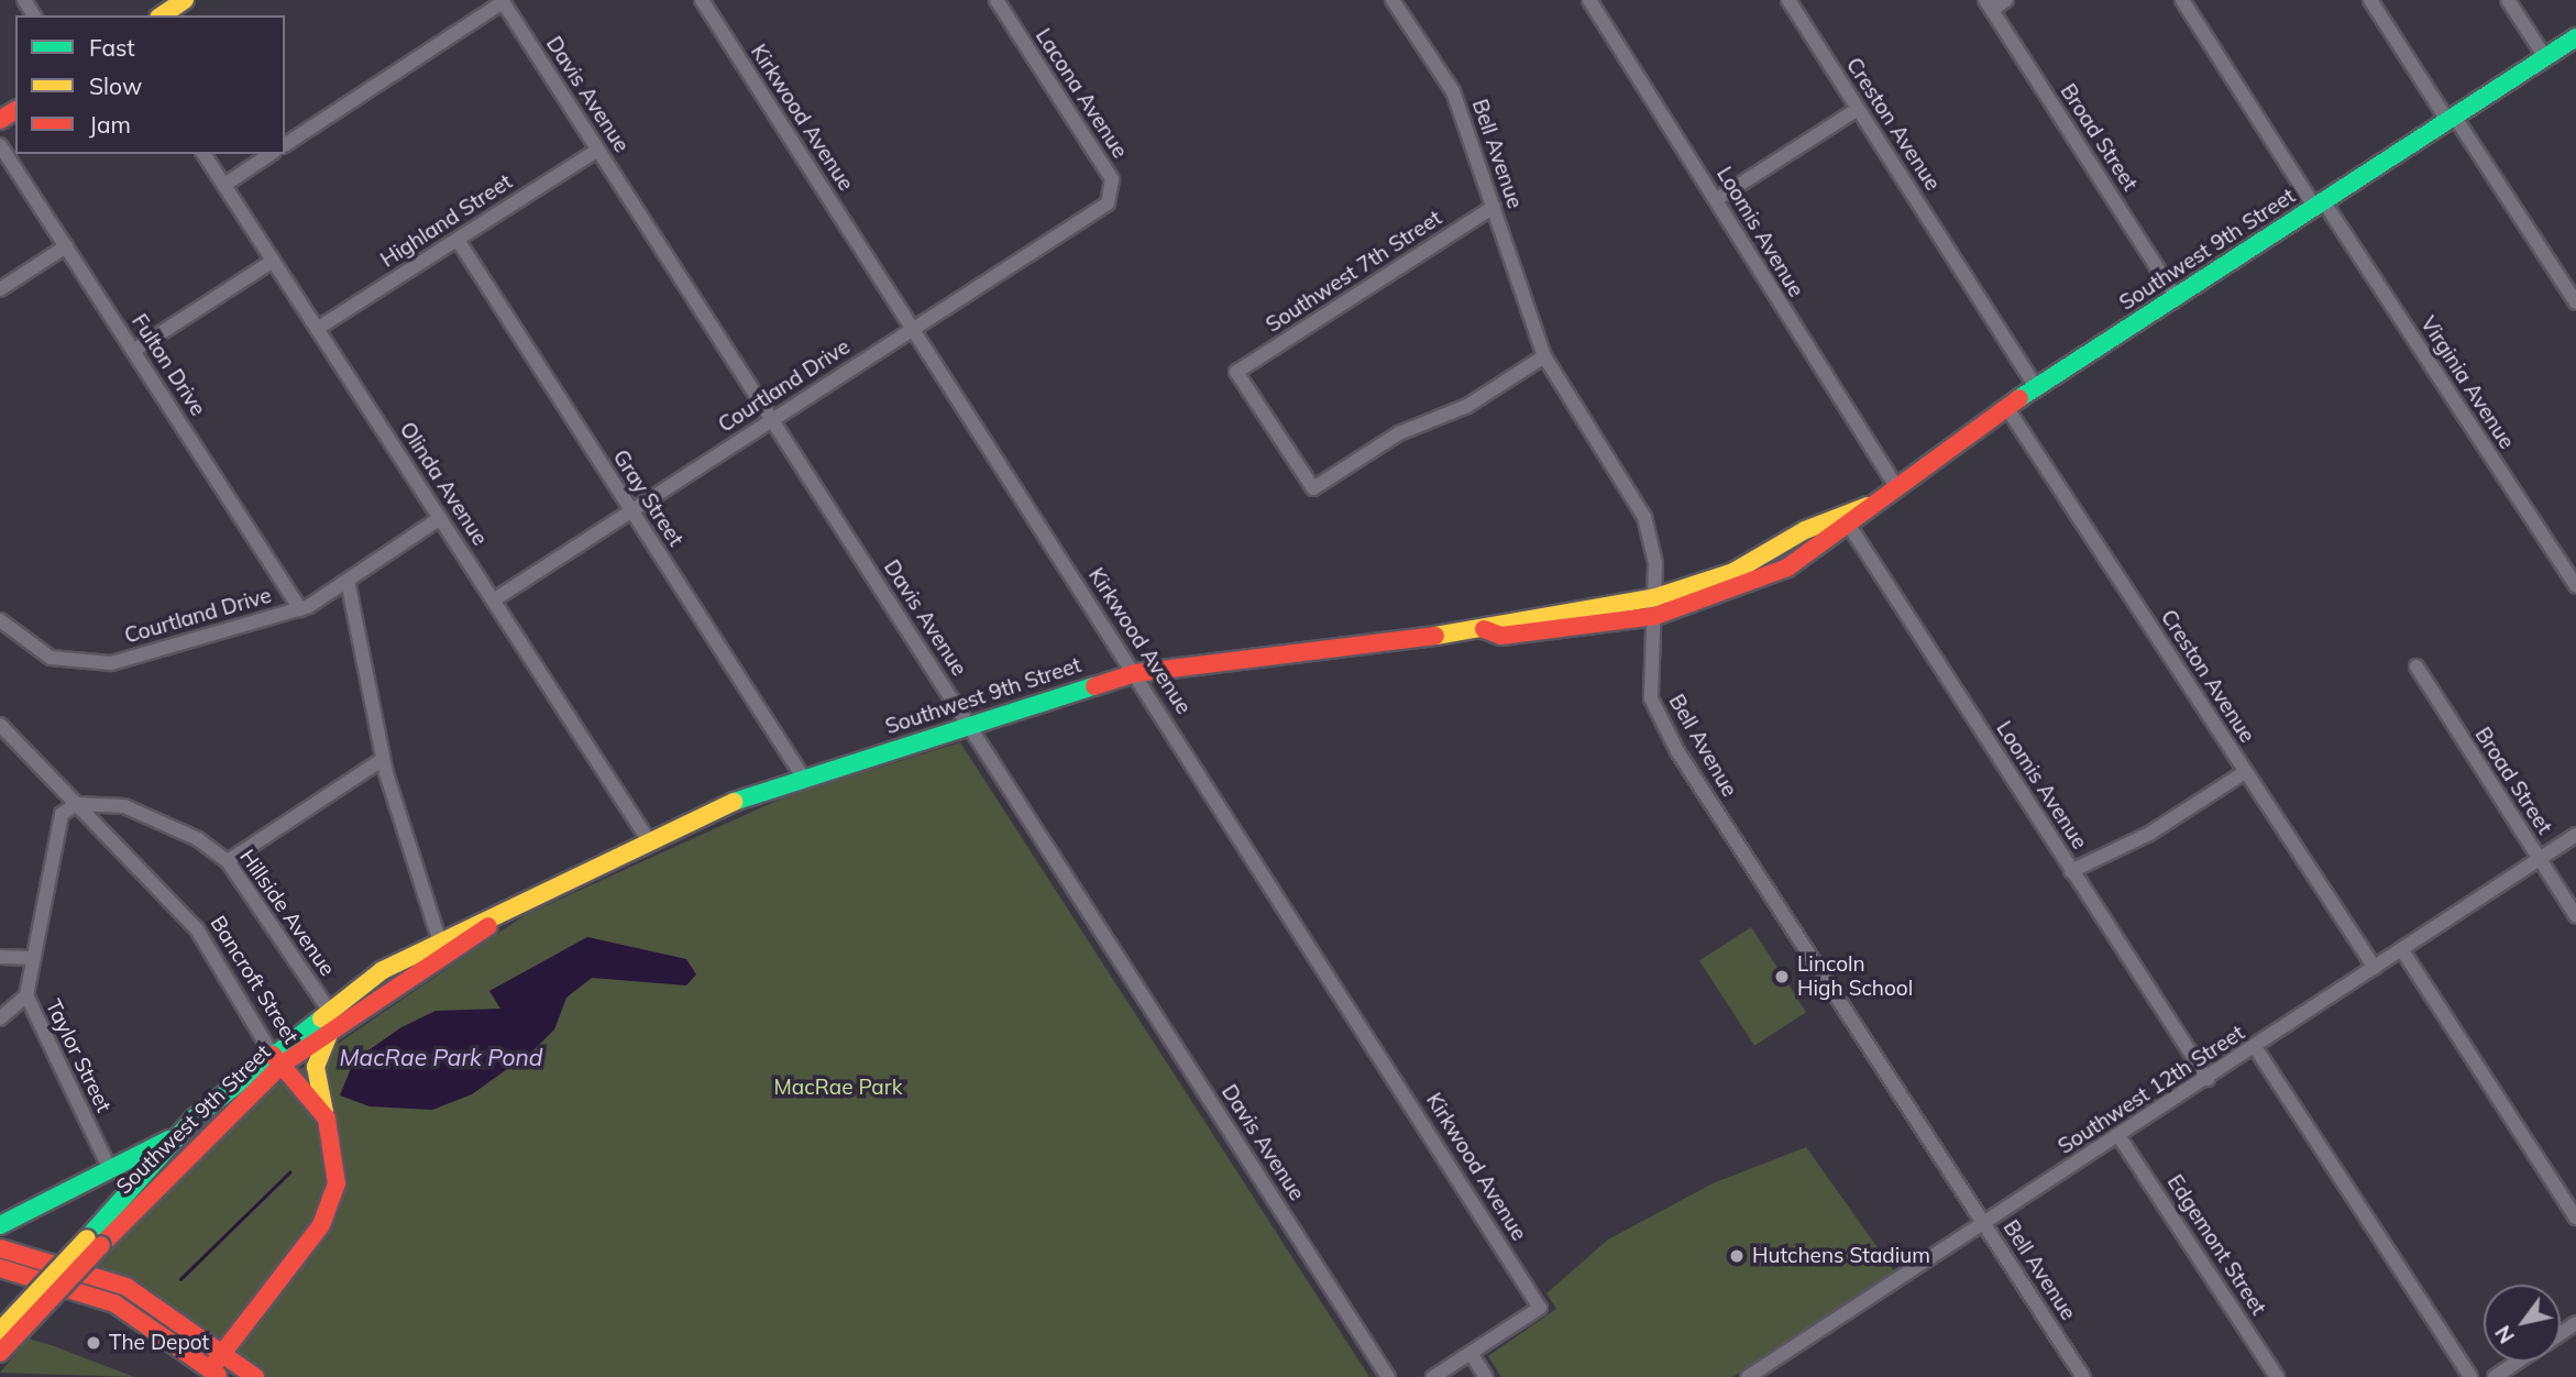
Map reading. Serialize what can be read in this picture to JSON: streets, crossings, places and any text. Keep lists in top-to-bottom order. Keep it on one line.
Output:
{"streets":{"main road":["Southwest 9th Street","Bancroft Street"],"street":["Lacona Avenue","Davis Avenue","Kirkwood Avenue","Creston Avenue","Broad Street","Bell Avenue","Highland Street","Loomis Avenue","Southwest 7th Street","Fulton Drive","Virginia Avenue","Courtland Drive","Olinda Avenue","Gray Street","Hillside Avenue","Taylor Street","Southwest 12th Street","Edgemont Street"]},"crossings":[["Lacona Avenue","Courtland Drive"],["Davis Avenue","Highland Street"],["Davis Avenue","Southwest 9th Street"],["Davis Avenue","Courtland Drive"],["Kirkwood Avenue","Southwest 9th Street"],["Kirkwood Avenue","Courtland Drive"],["Creston Avenue","Southwest 9th Street"],["Creston Avenue","Southwest 12th Street"],["Broad Street","Southwest 9th Street"],["Broad Street","Southwest 12th Street"],["Bell Avenue","Southwest 9th Street"],["Bell Avenue","Southwest 7th Street"],["Bell Avenue","Southwest 12th Street"],["Highland Street","Olinda Avenue"],["Highland Street","Gray Street"],["Loomis Avenue","Southwest 9th Street"],["Loomis Avenue","Southwest 12th Street"],["Southwest 9th Street","Virginia Avenue"],["Southwest 9th Street","Olinda Avenue"],["Southwest 9th Street","Gray Street"],["Southwest 9th Street","Hillside Avenue"],["Southwest 9th Street","Bancroft Street"],["Fulton Drive","Courtland Drive"],["Courtland Drive","Olinda Avenue"],["Courtland Drive","Gray Street"],["Hillside Avenue","Bancroft Street"],["Hillside Avenue","Taylor Street"],["Bancroft Street","Taylor Street"],["Southwest 12th Street","Edgemont Street"]],"water":["MacRae Park Pond"],"parks":["MacRae Park"],"places":["Lincoln High School","Hutchens Stadium","The Depot"],"legend":["Fast","Slow","Jam"],"north":"bottom left"}
